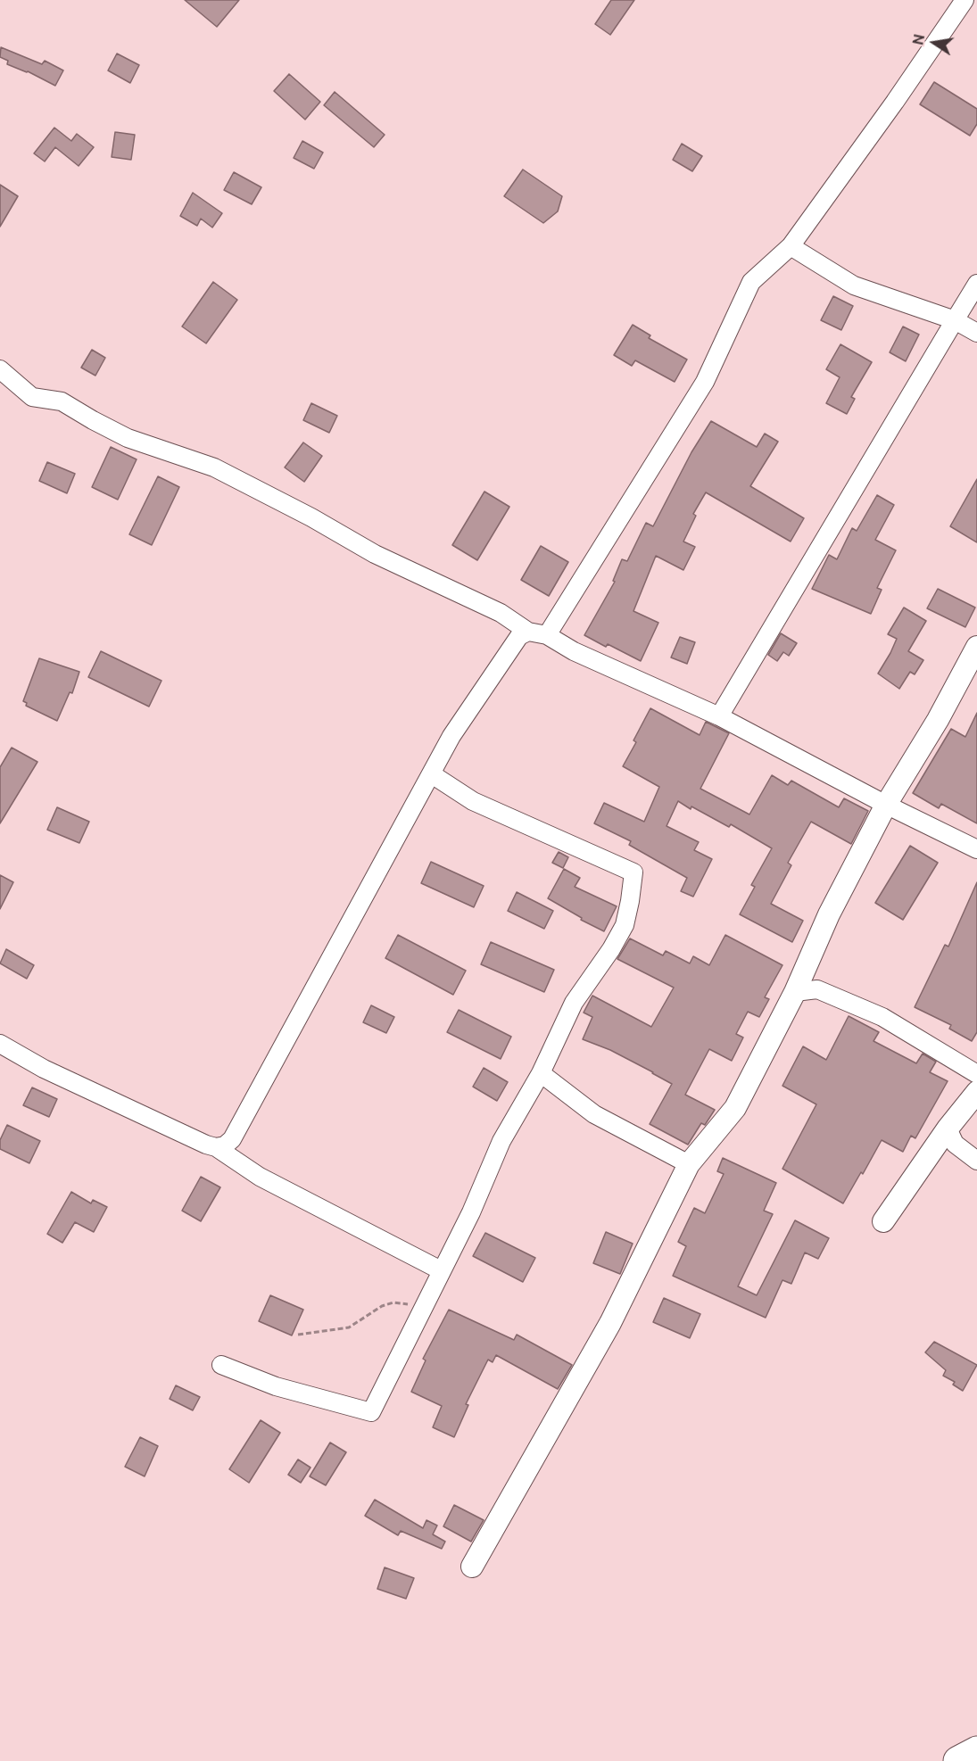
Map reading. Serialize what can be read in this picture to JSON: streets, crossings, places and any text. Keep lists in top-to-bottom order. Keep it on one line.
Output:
{"north":"left"}
